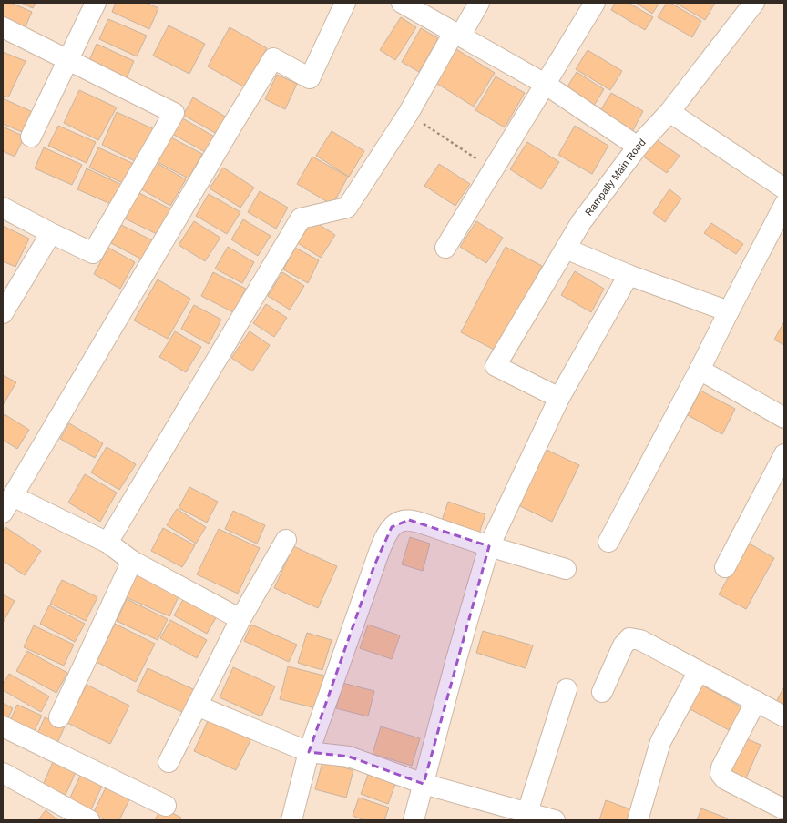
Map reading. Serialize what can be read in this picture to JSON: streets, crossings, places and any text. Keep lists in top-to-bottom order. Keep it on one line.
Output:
{"streets":{"street":["Rampally Main Road"]}}
